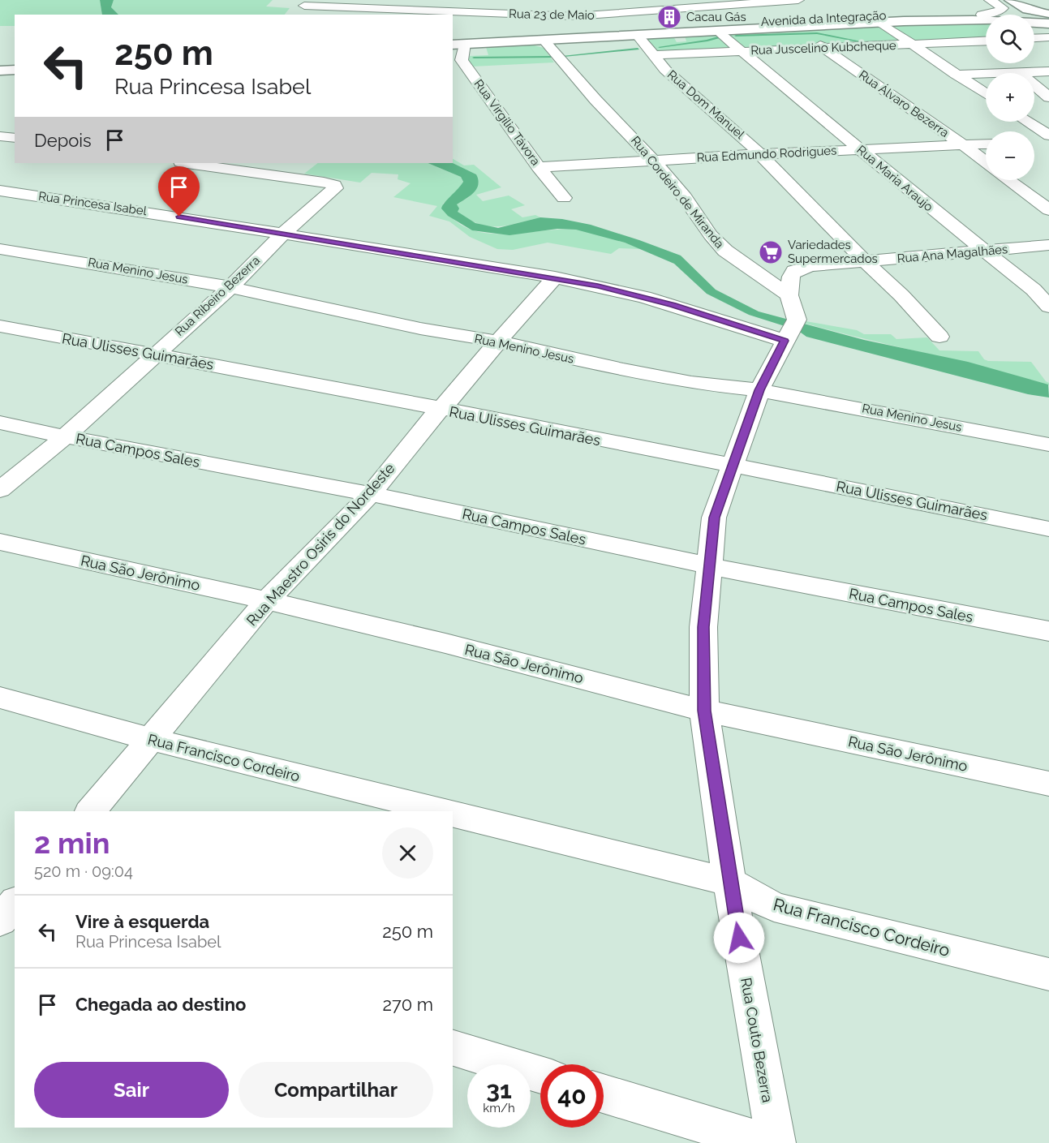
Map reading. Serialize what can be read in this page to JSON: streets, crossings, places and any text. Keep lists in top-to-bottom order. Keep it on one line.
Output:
{"streets":{"main road":["Avenida da Integração"],"street":["Rua 23 de Maio","Rua Juscelino Kubcheque","Rua Álvaro Bezerra","Rua Dom Manuel","Rua Virgílio Távora","Rua Edmundo Rodrigues","Rua Maria Araujo","Rua Cordeiro de Miranda","Rua Princesa Isabel","Rua Ana Magalhães","Rua Menino Jesus","Rua Ribeiro Bezerra","Rua Ulisses Guimarães","Rua Campos Sales","Rua Maestro Osiris do Nordeste","Rua São Jerônimo","Rua Francisco Cordeiro","Rua Couto Bezerra"]},"crossings":[["Rua 23 de Maio","Rua Dom Manuel"],["Rua 23 de Maio","Rua Maria Araujo"],["Avenida da Integração","Rua Dom Manuel"],["Avenida da Integração","Rua Virgílio Távora"],["Avenida da Integração","Rua Maria Araujo"],["Avenida da Integração","Rua Cordeiro de Miranda"],["Rua Juscelino Kubcheque","Rua Álvaro Bezerra"],["Rua Juscelino Kubcheque","Rua Dom Manuel"],["Rua Juscelino Kubcheque","Rua Maria Araujo"],["Rua Álvaro Bezerra","Rua Edmundo Rodrigues"],["Rua Dom Manuel","Rua Edmundo Rodrigues"],["Rua Dom Manuel","Rua Ana Magalhães"],["Rua Virgílio Távora","Rua Edmundo Rodrigues"],["Rua Edmundo Rodrigues","Rua Maria Araujo"],["Rua Edmundo Rodrigues","Rua Cordeiro de Miranda"],["Rua Maria Araujo","Rua Ana Magalhães"],["Rua Cordeiro de Miranda","Rua Ana Magalhães"],["Rua Princesa Isabel","Rua Ribeiro Bezerra"],["Rua Princesa Isabel","Rua Maestro Osiris do Nordeste"],["Rua Princesa Isabel","Rua Couto Bezerra"],["Rua Menino Jesus","Rua Ribeiro Bezerra"],["Rua Menino Jesus","Rua Maestro Osiris do Nordeste"],["Rua Menino Jesus","Rua Couto Bezerra"],["Rua Ribeiro Bezerra","Rua Ulisses Guimarães"],["Rua Ribeiro Bezerra","Rua Campos Sales"],["Rua Ulisses Guimarães","Rua Maestro Osiris do Nordeste"],["Rua Ulisses Guimarães","Rua Couto Bezerra"],["Rua Campos Sales","Rua Maestro Osiris do Nordeste"],["Rua Campos Sales","Rua Couto Bezerra"],["Rua Maestro Osiris do Nordeste","Rua São Jerônimo"],["Rua Maestro Osiris do Nordeste","Rua Francisco Cordeiro"],["Rua São Jerônimo","Rua Couto Bezerra"],["Rua Francisco Cordeiro","Rua Couto Bezerra"]],"places":{"building":["Cacau Gás"],"supermarket":["Variedades Supermercados"]},"page":{"map_buttons":["+","−"],"turn":["250 m","Rua Princesa Isabel"],"then":"Depois","heading":["2 min","520 m · 09:04"],"list":[{"name":"Vire à esquerda","note":"Rua Princesa Isabel","value":"250 m"},{"name":"Chegada ao destino","value":"270 m"}],"buttons":["Sair","Compartilhar"],"speed":"31 km/h","limit":"40"}}
